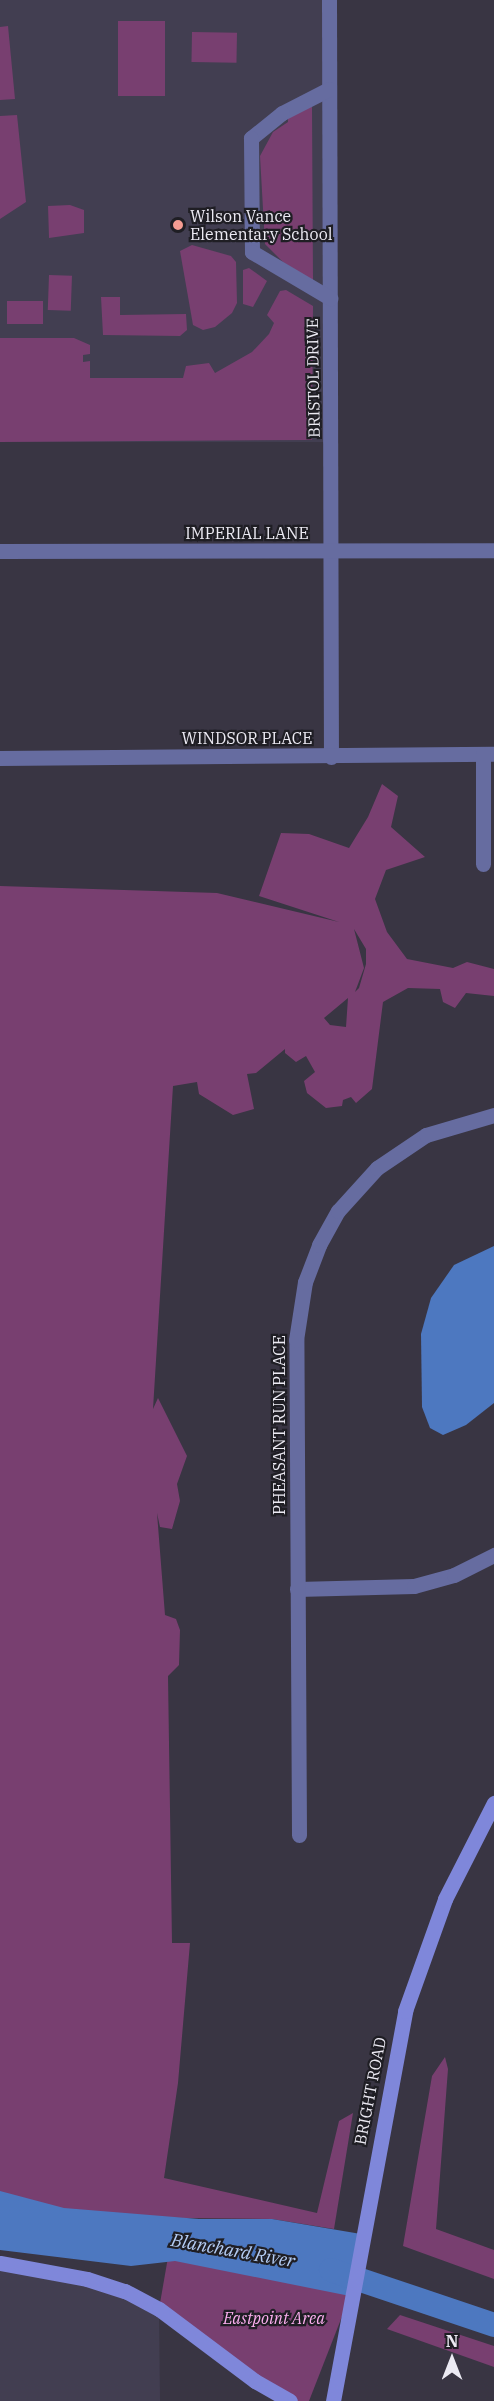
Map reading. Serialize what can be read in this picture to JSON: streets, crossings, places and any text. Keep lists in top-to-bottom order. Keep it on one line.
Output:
{"streets":{"main road":["BRIGHT ROAD"],"street":["BRISTOL DRIVE","IMPERIAL LANE","WINDSOR PLACE","PHEASANT RUN PLACE"]},"crossings":[["BRISTOL DRIVE","IMPERIAL LANE"],["BRISTOL DRIVE","WINDSOR PLACE"]],"water":["Blanchard River"],"parks":["Eastpoint Area"],"places":["Wilson Vance Elementary School"],"north":"top"}
